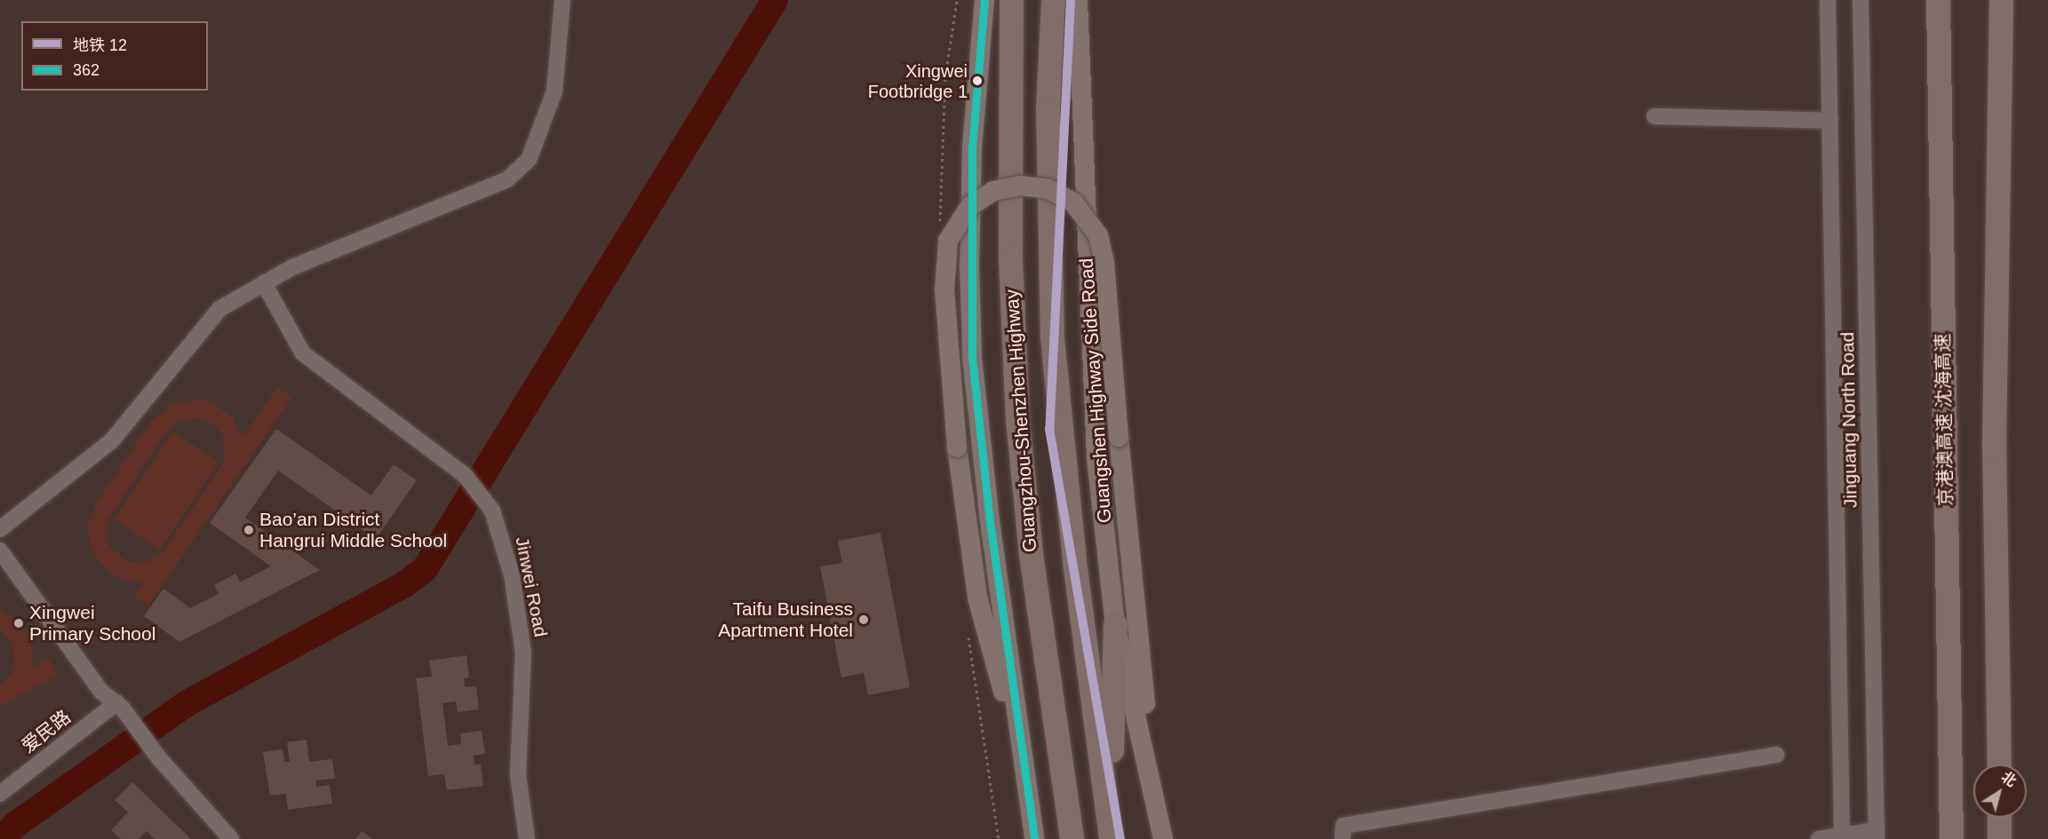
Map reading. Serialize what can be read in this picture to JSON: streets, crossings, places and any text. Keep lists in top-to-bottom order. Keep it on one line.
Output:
{"streets":{"highway":["京港澳高速 沈海高速","Guangzhou-Shenzhen Highway"],"main road":["Guangshen Highway Side Road"],"street":["Jinguang North Road","Jinwei Road","爱民路"]},"places":["Xingwei Footbridge 1","Bao’an District Hangrui Middle School","Taifu Business Apartment Hotel","Xingwei Primary School"],"lines":["metro line 12","transit line 362"],"legend":["地铁 12","362"],"north":"top right"}
